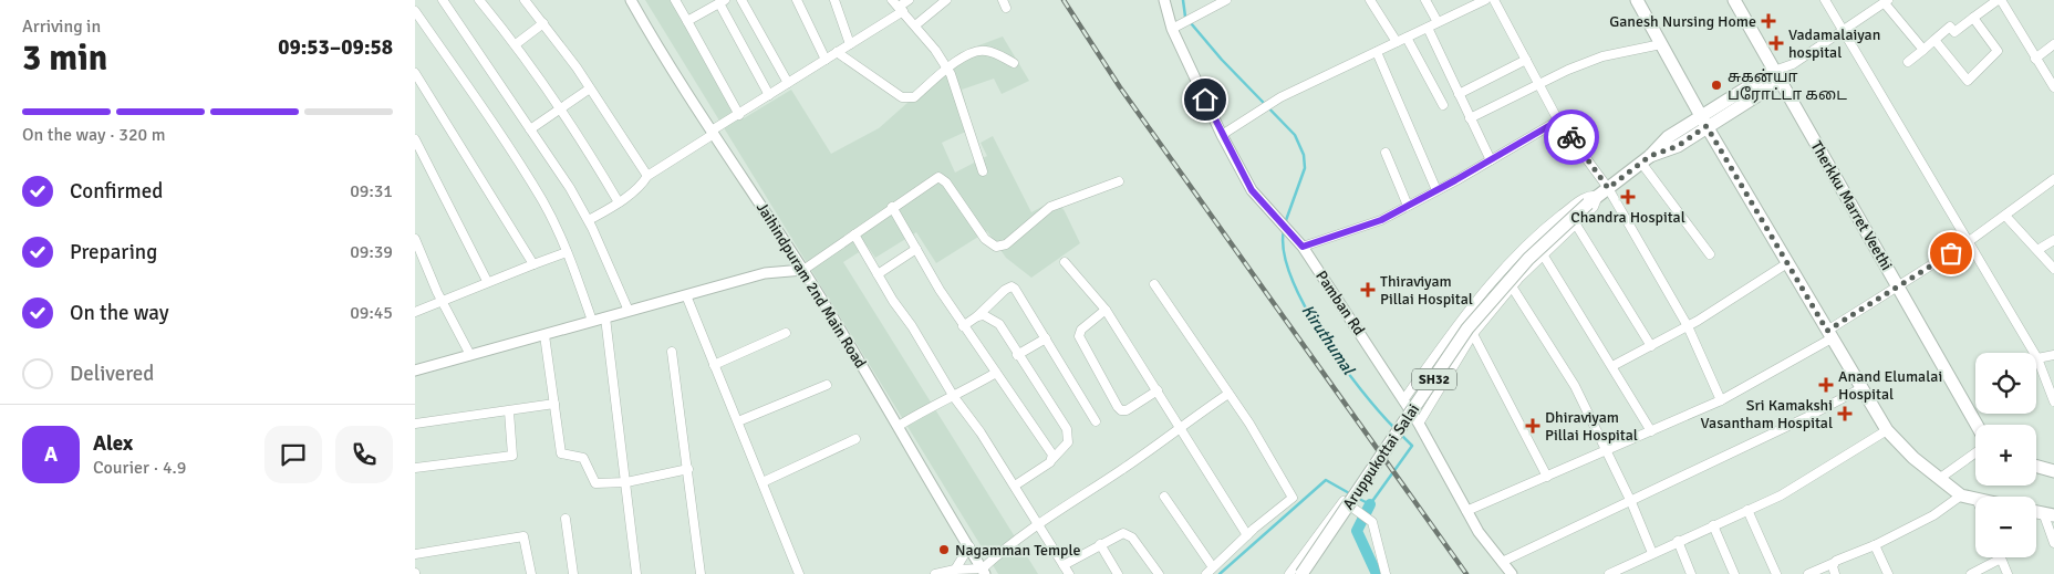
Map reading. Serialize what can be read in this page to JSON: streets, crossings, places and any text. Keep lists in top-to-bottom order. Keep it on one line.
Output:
{"streets":{"main road":["Therkku Marret Veethi","SH32","Aruppukottai Salai"],"street":["Jaihindpuram 2nd Main Road","Pamban Rd"]},"crossings":[["Therkku Marret Veethi","Aruppukottai Salai"]],"water":["Kiruthumal"],"places":{"health":["Ganesh Nursing Home","Vadamalaiyan hospital","Chandra Hospital","Thiraviyam Pillai Hospital","Anand Elumalai Hospital","Sri Kamakshi Vasantham Hospital","Dhiraviyam Pillai Hospital"],"other":["சுகன்யா பரோட்டா கடை","Nagamman Temple"]},"page":{"heading":["3 min","Arriving in","09:53–09:58"],"panel":["Alex","Courier · 4.9"],"bar":"On the way · 320 m","list":[["Confirmed","09:31"],["Preparing","09:39"],["On the way","09:45"],"Delivered"],"map_buttons":["+","−"],"round":"A"}}
